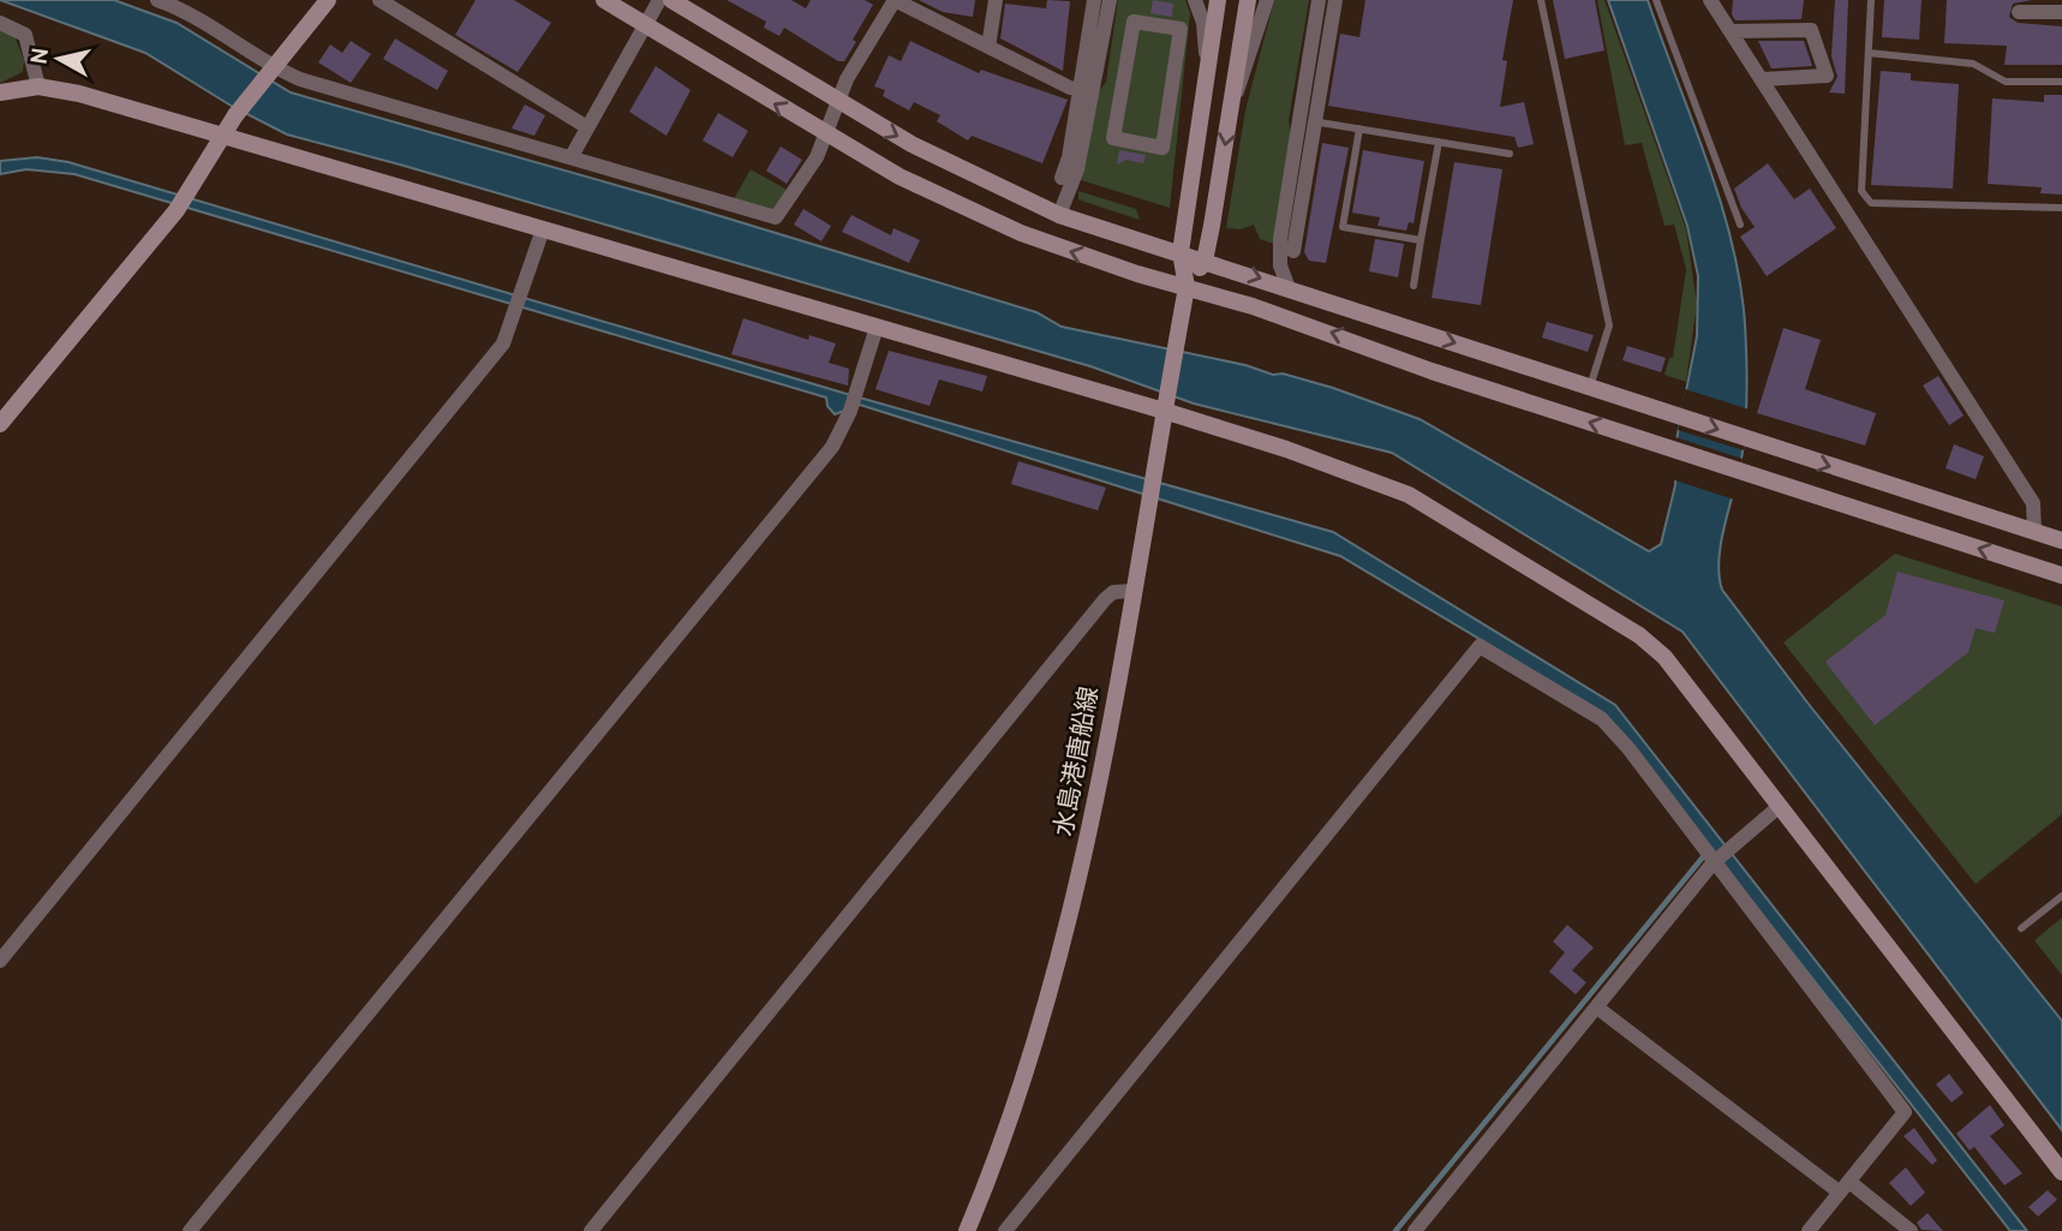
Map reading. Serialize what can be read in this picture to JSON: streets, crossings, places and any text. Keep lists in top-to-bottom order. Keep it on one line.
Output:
{"streets":{"street":["水島港唐船線"]},"north":"left"}
